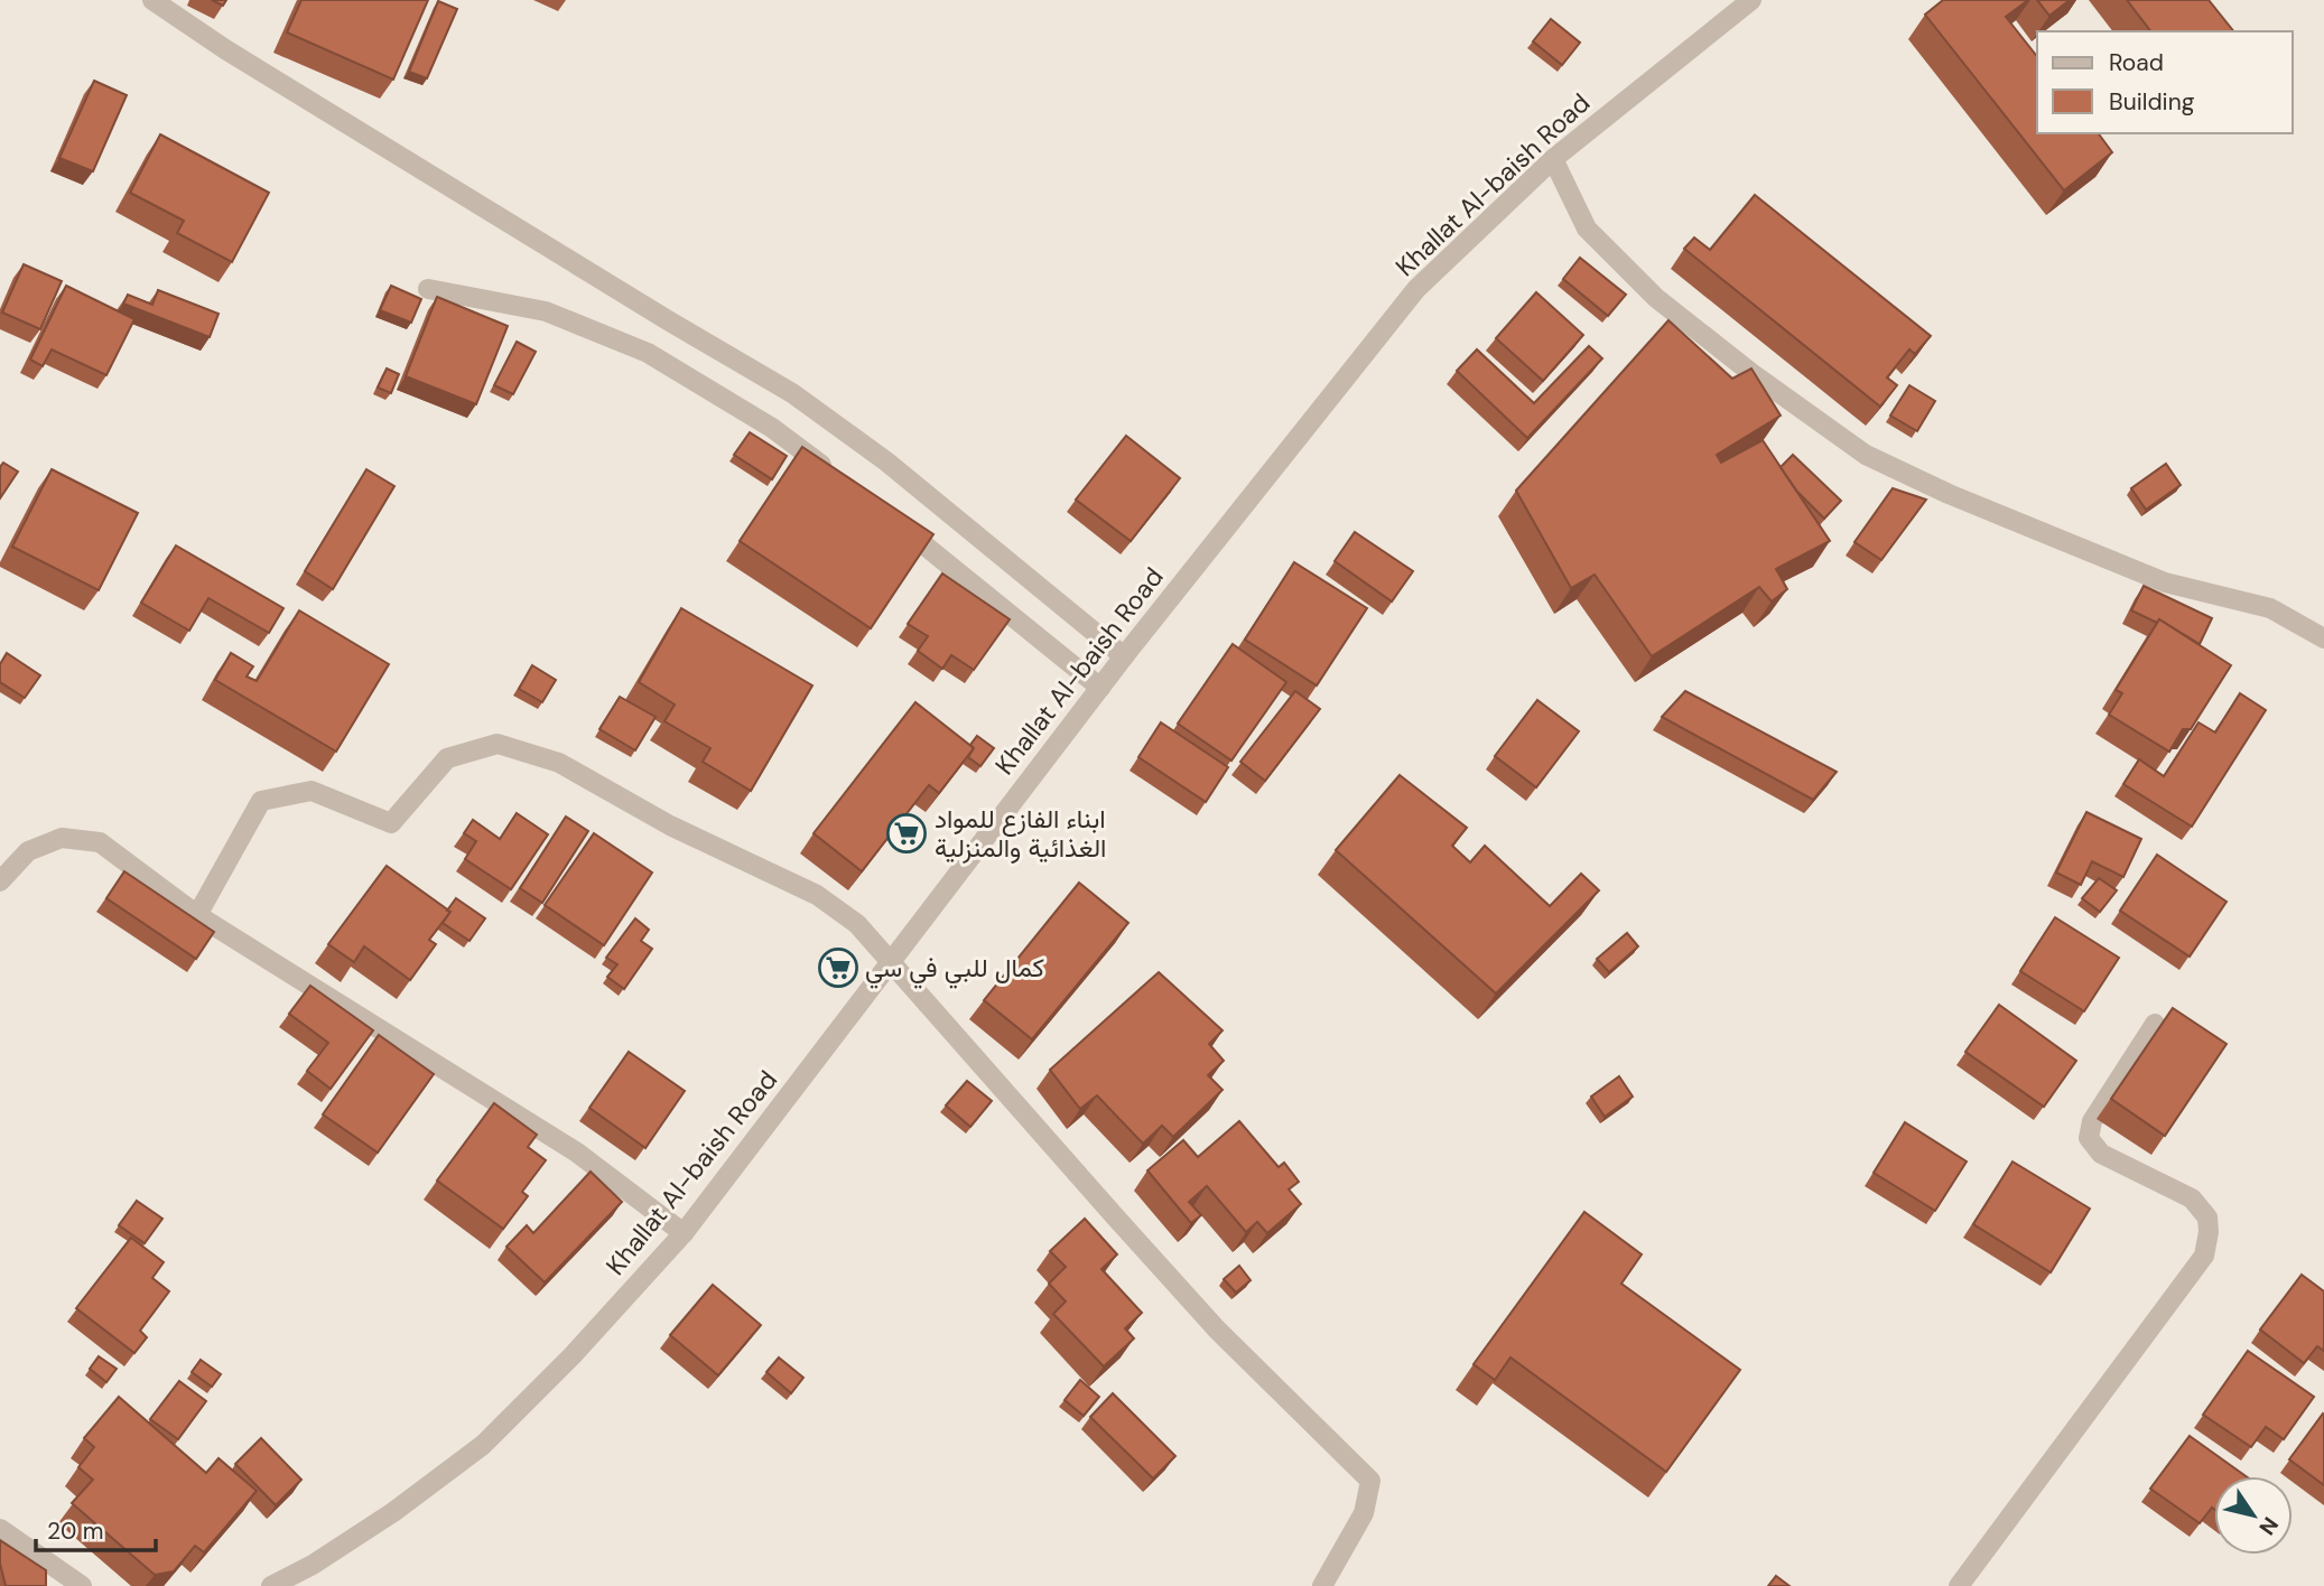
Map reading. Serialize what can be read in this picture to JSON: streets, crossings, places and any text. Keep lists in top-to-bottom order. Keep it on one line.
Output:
{"streets":{"street":["Khallat Al-baish Road"]},"places":{"supermarket":["ابناء الفازع للمواد الغذائية والمنزلية","كمال للبي في سي"]},"legend":["Road","Building"],"scale_bar":"20 m","north":"bottom right"}
